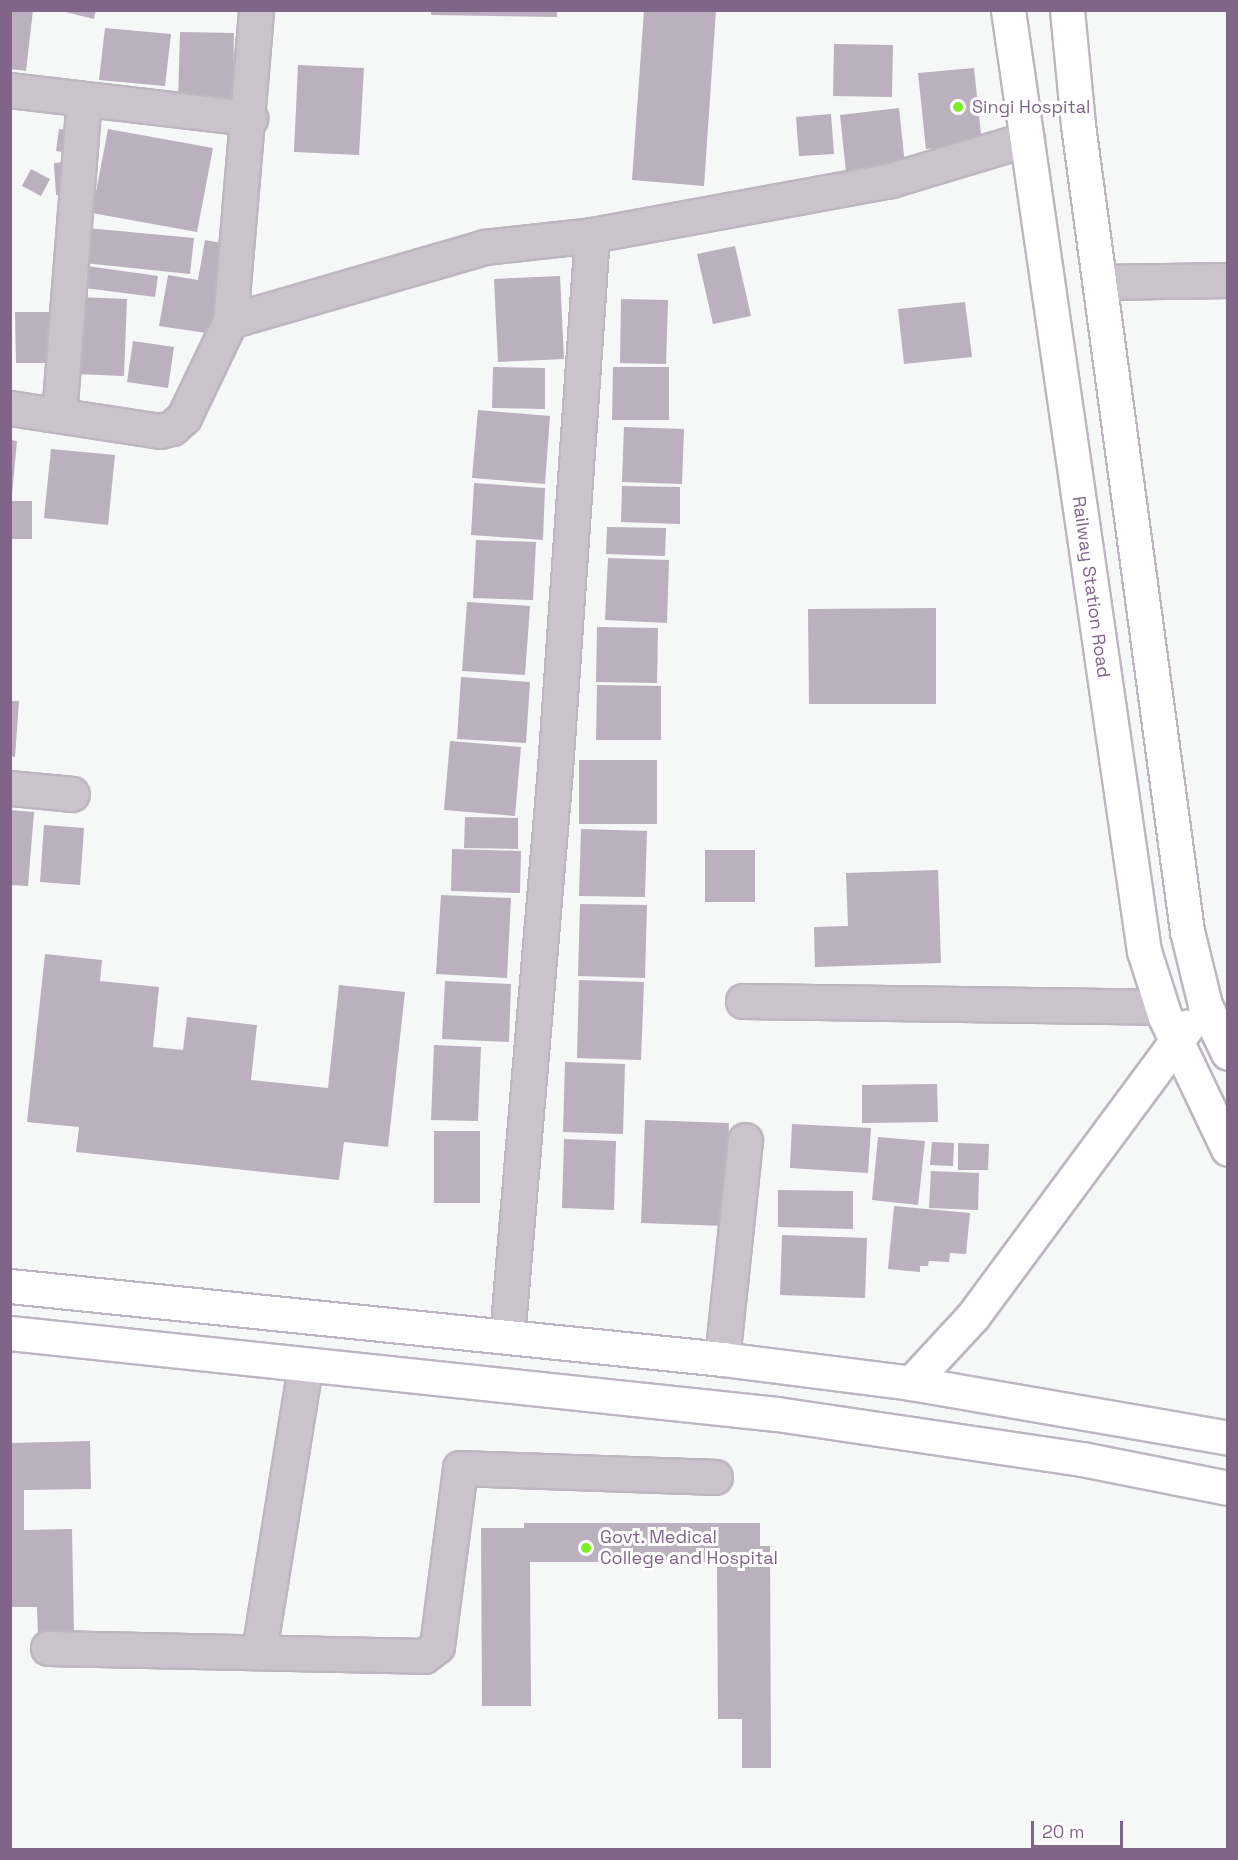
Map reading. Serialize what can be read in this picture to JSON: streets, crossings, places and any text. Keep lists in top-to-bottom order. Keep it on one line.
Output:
{"streets":{"main road":["Railway Station Road"]},"places":["Singi Hospital","Govt. Medical College and Hospital"],"scale_bar":"20 m"}
